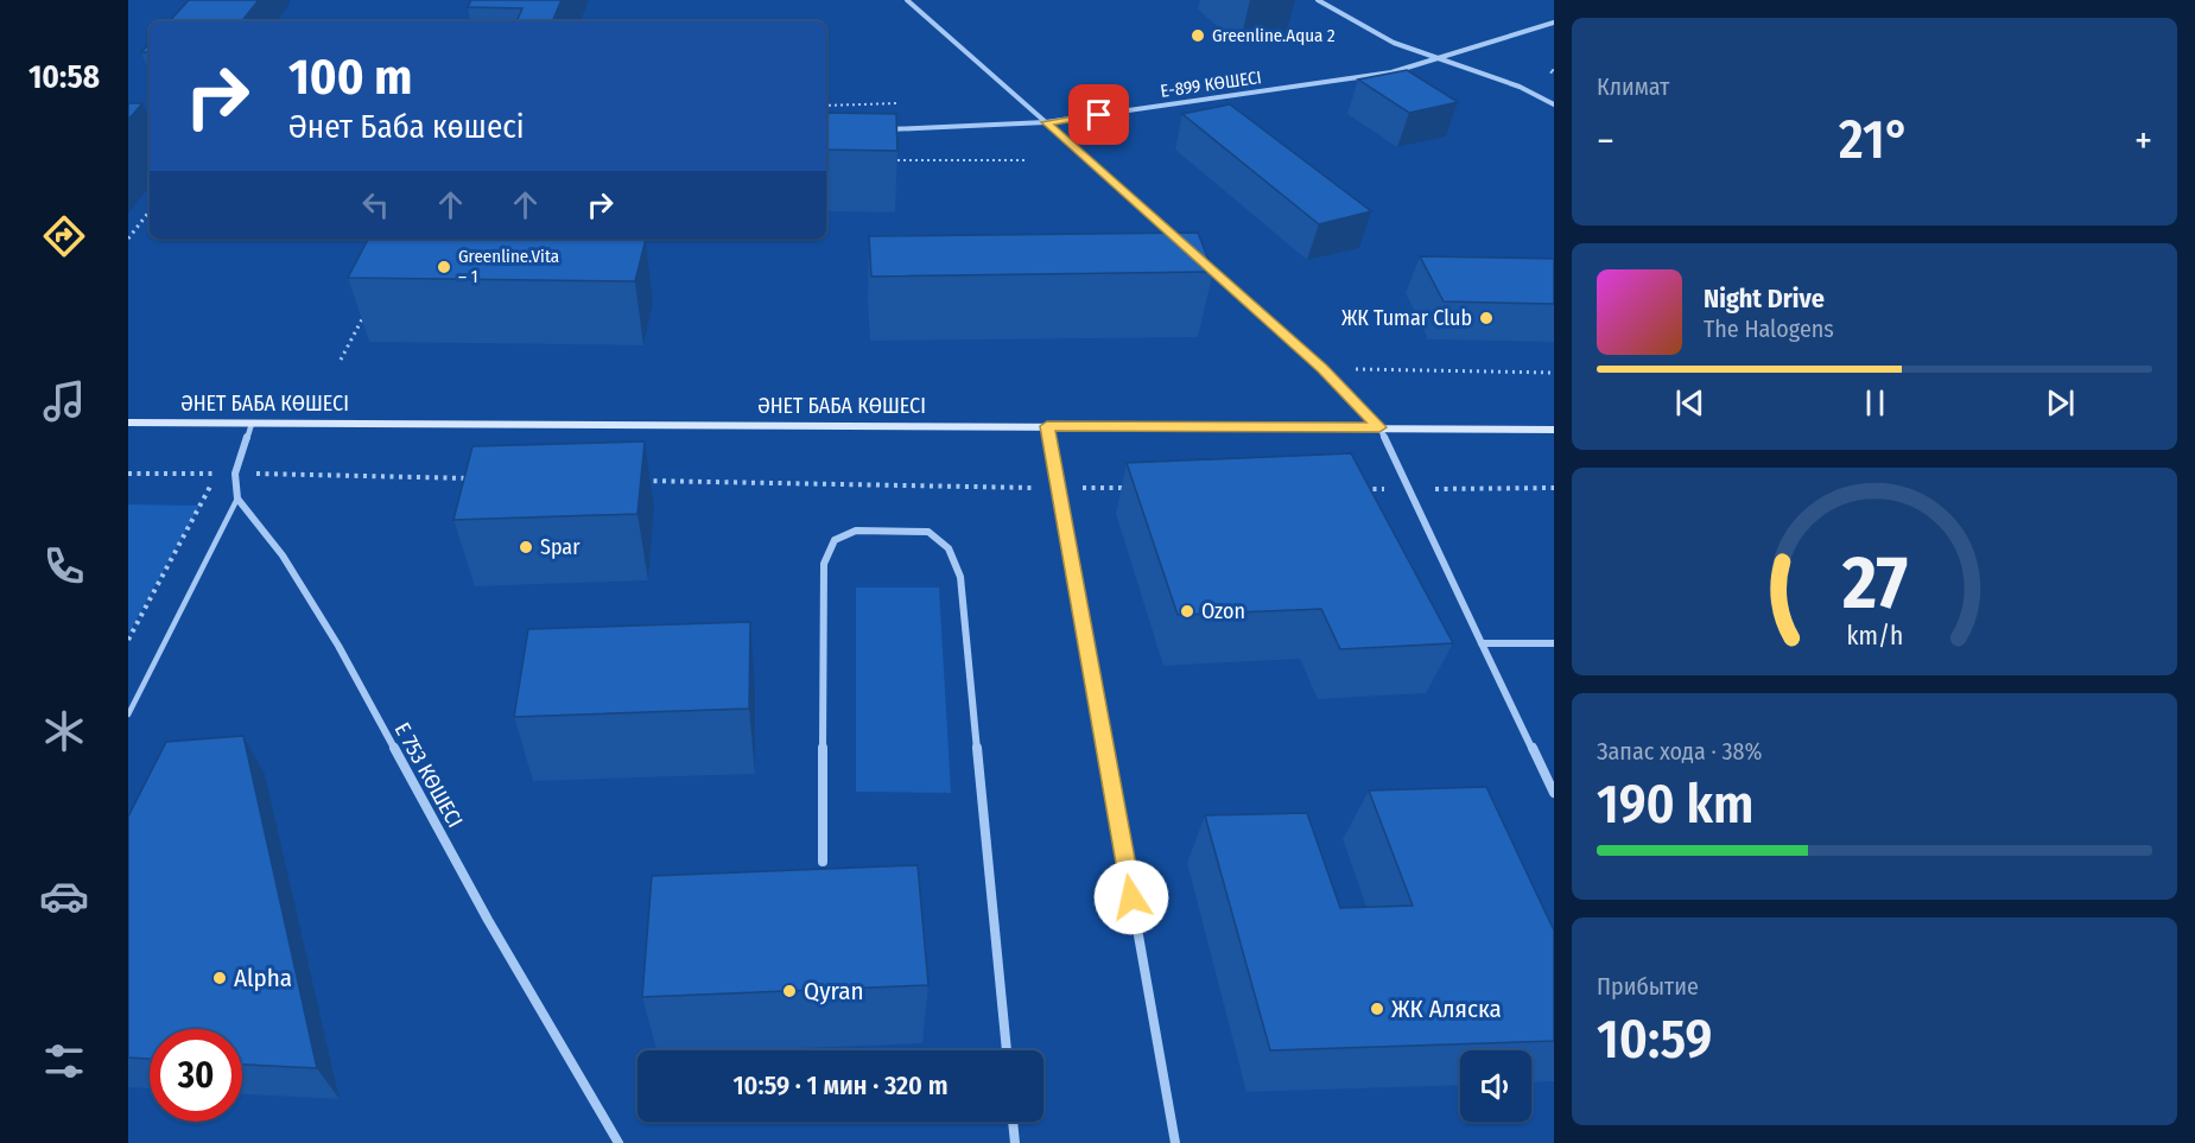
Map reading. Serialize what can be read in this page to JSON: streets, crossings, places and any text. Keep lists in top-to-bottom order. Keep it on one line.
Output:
{"streets":{"street":["Е-899 КӨШЕСІ","ӘНЕТ БАБА КӨШЕСІ","Е 753 КӨШЕСІ"]},"places":["Greenline.Aqua 2","Greenline.Vita – 1","ЖК Tumar Club","Spar","Ozon","Alpha","Qyran","ЖК Аляска"],"page":{"tabs":"10:58","tile":["Климат",["Запас хода · 38%","190 km"],["Прибытие","10:59"]],"turn":["100 m","Әнет Баба көшесі"],"heat":["−","21°","+"],"song":["Night Drive","The Halogens"],"limit":"30","trip":"10:59 · 1 мин · 320 m","gauge":["27","km/h"]}}
